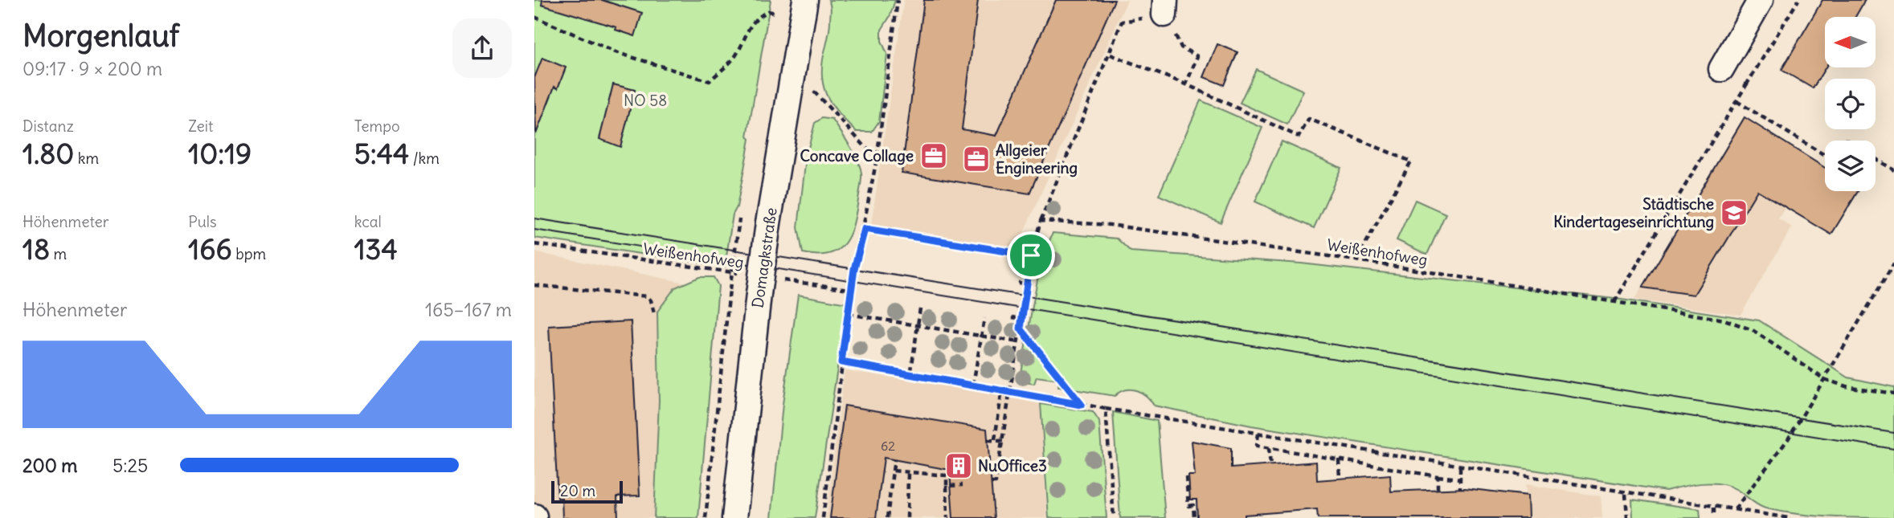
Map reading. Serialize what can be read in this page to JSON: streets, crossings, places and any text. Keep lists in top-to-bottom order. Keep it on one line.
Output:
{"streets":{"street":["Domagkstraße"],"path":["Weißenhofweg"]},"parks":["NO 58"],"places":{"office":["Concave Collage","Allgeier Engineering"],"school or university":["Städtische Kindertageseinrichtung"],"building":["NuOffice3"]},"house_numbers":["62"],"scale_bar":"20 m","north":"left","page":{"heading":["Morgenlauf","09:17 · 9 × 200 m"],"stats":[["Distanz","1.80 km"],["Zeit","10:19"],["Tempo","5:44 /km"],["Höhenmeter","18 m"],["Puls","166 bpm"],["kcal","134"]],"chart":["Höhenmeter","165–167 m"],"list":[{"name":"200 m","note":"5:25"}],"scale":"20 m"}}
